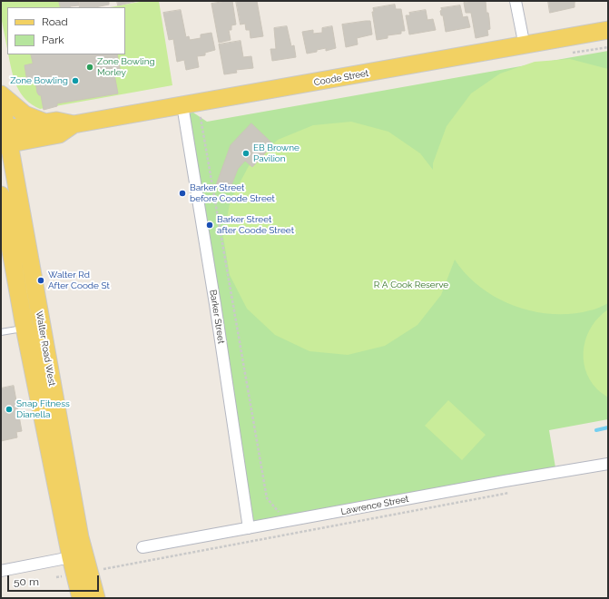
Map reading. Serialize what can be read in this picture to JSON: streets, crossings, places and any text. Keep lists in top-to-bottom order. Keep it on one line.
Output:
{"streets":{"main road":["Coode Street","Walter Road West"],"street":["Barker Street","Lawrence Street"]},"crossings":[["Coode Street","Barker Street"],["Coode Street","Walter Road West"],["Barker Street","Lawrence Street"]],"parks":["R A Cook Reserve"],"places":["Zone Bowling Morley","Zone Bowling","EB Browne Pavilion","Barker Street before Coode Street","Barker Street after Coode Street","Walter Rd After Coode St","Snap Fitness Dianella"],"legend":["Road","Park"],"scale_bar":"50 m"}
